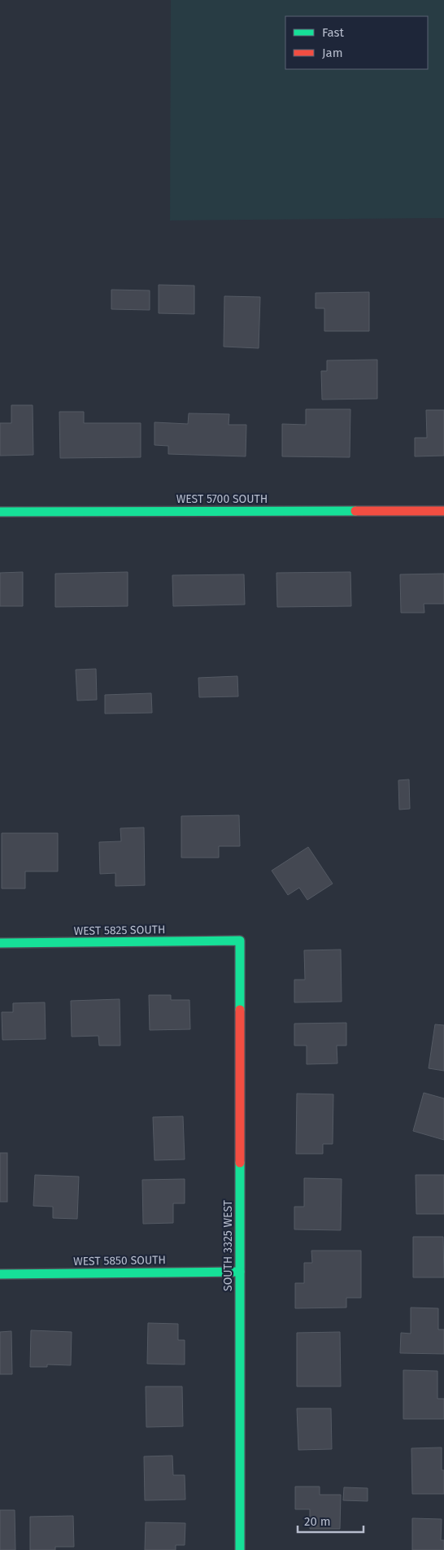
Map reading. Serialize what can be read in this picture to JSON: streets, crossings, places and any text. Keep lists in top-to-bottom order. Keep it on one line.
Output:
{"streets":{"street":["WEST 5700 SOUTH","WEST 5825 SOUTH","SOUTH 3325 WEST","WEST 5850 SOUTH"]},"crossings":[["WEST 5825 SOUTH","SOUTH 3325 WEST"],["SOUTH 3325 WEST","WEST 5850 SOUTH"]],"legend":["Fast","Jam"],"scale_bar":"20 m"}
